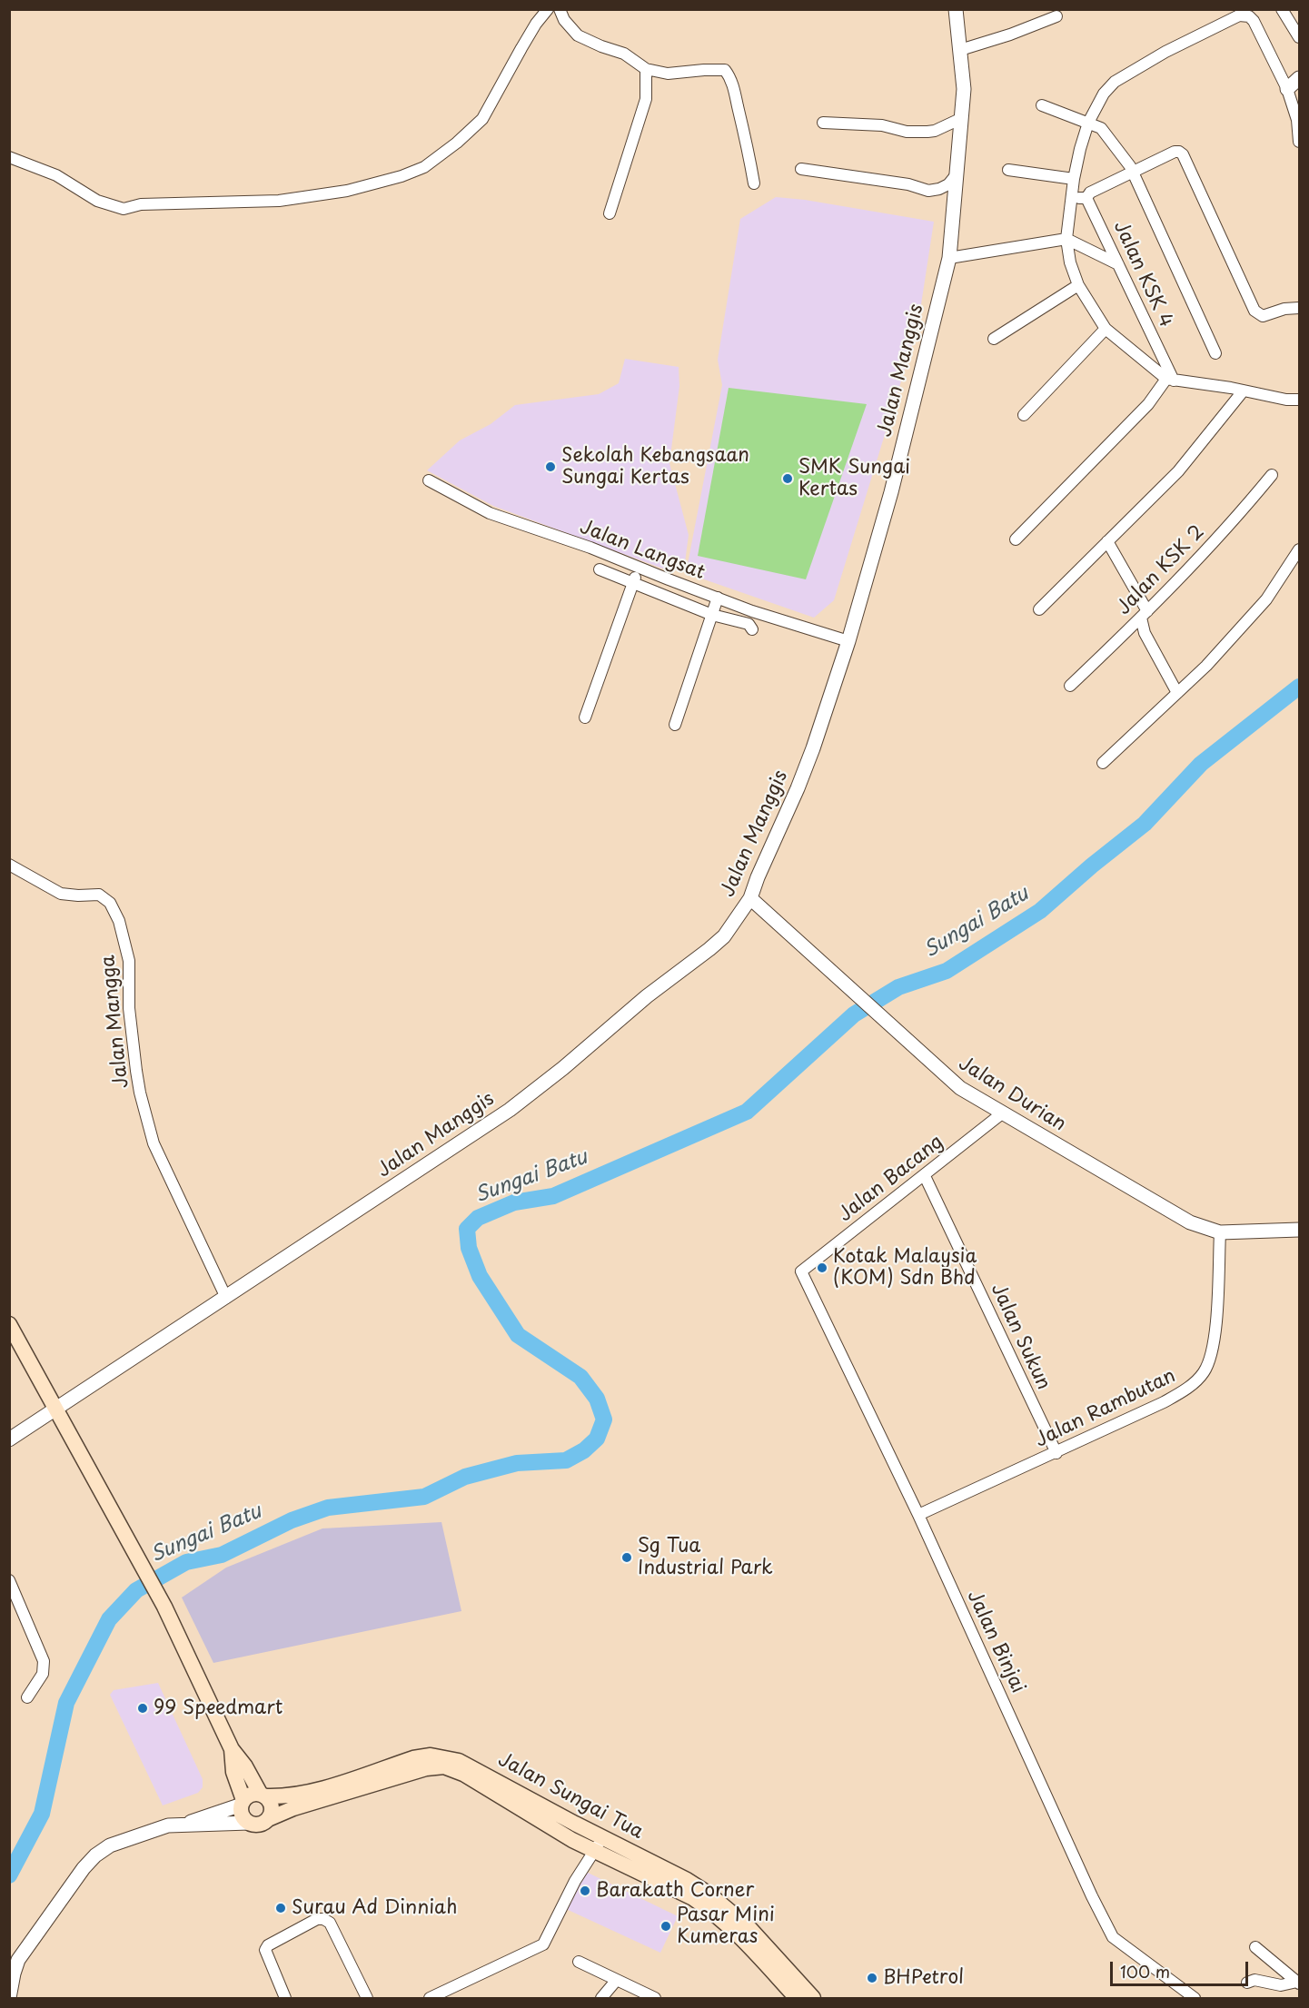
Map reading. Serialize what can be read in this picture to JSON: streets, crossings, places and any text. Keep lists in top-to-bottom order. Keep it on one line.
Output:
{"streets":{"main road":["Jalan Sungai Tua"],"street":["Jalan KSK 4","Jalan Manggis","Jalan Langsat","Jalan KSK 2","Jalan Mangga","Jalan Durian","Jalan Bacang","Jalan Sukun","Jalan Rambutan","Jalan Binjai"]},"crossings":[["Jalan Manggis","Jalan Langsat"],["Jalan Manggis","Jalan Mangga"],["Jalan Manggis","Jalan Durian"],["Jalan Durian","Jalan Bacang"],["Jalan Durian","Jalan Rambutan"],["Jalan Bacang","Jalan Sukun"],["Jalan Bacang","Jalan Binjai"],["Jalan Sukun","Jalan Rambutan"],["Jalan Rambutan","Jalan Binjai"]],"water":["Sungai Batu"],"places":["Sekolah Kebangsaan Sungai Kertas","SMK Sungai Kertas","Kotak Malaysia (KOM) Sdn Bhd","Sg Tua Industrial Park","99 Speedmart","Barakath Corner","Surau Ad Dinniah","Pasar Mini Kumeras","BHPetrol"],"scale_bar":"100 m"}
